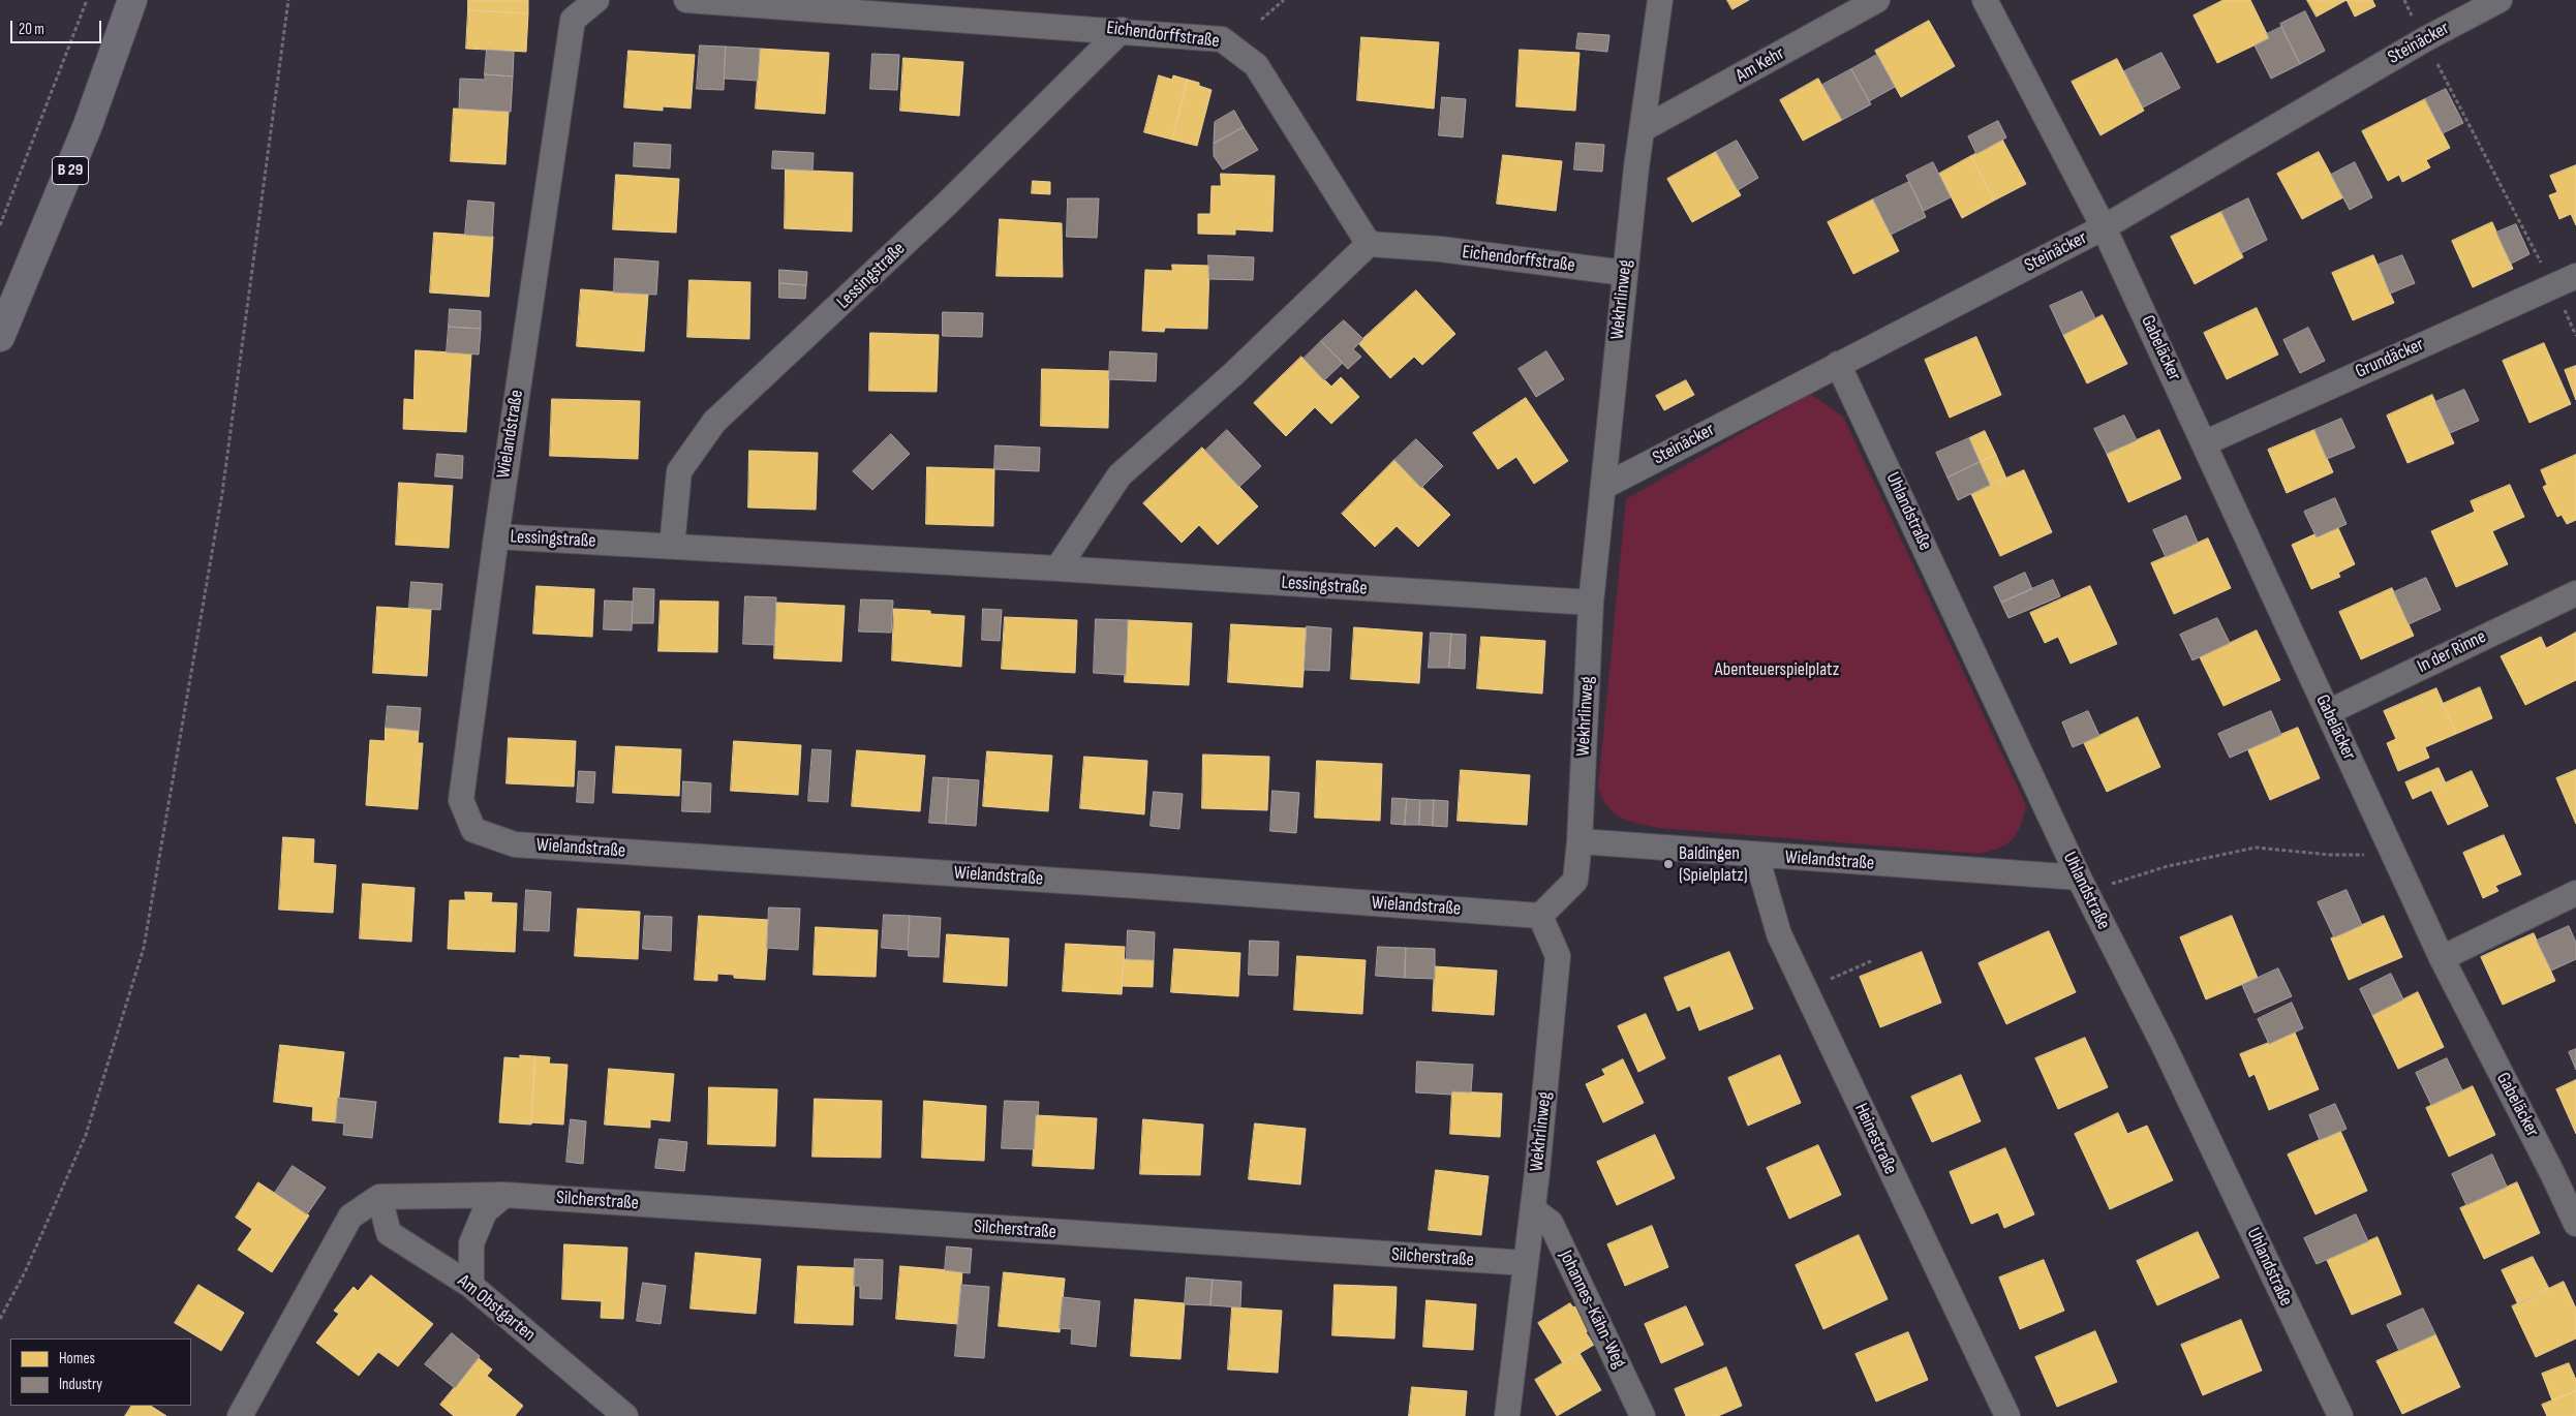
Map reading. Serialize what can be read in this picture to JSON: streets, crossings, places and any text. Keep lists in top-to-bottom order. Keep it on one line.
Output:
{"streets":{"main road":["B 29"],"street":["Eichendorffstraße","Steinäcker","Am Kehr","Lessingstraße","Wekhrlinweg","Gabeläcker","Grundäcker","Wielandstraße","Uhlandstraße","In der Rinne","Heinestraße","Silcherstraße","Am Obstgarten","Johannes-Kähn-Weg"]},"crossings":[["Eichendorffstraße","Lessingstraße"],["Eichendorffstraße","Wekhrlinweg"],["Steinäcker","Wekhrlinweg"],["Steinäcker","Gabeläcker"],["Steinäcker","Uhlandstraße"],["Am Kehr","Wekhrlinweg"],["Lessingstraße","Wekhrlinweg"],["Lessingstraße","Wielandstraße"],["Wekhrlinweg","Wielandstraße"],["Wekhrlinweg","Silcherstraße"],["Wekhrlinweg","Johannes-Kähn-Weg"],["Gabeläcker","Grundäcker"],["Gabeläcker","In der Rinne"],["Wielandstraße","Uhlandstraße"],["Wielandstraße","Heinestraße"],["Silcherstraße","Am Obstgarten"]],"parks":["Abenteuerspielplatz"],"places":["Baldingen (Spielplatz)"],"legend":["Homes","Industry"],"scale_bar":"20 m"}
